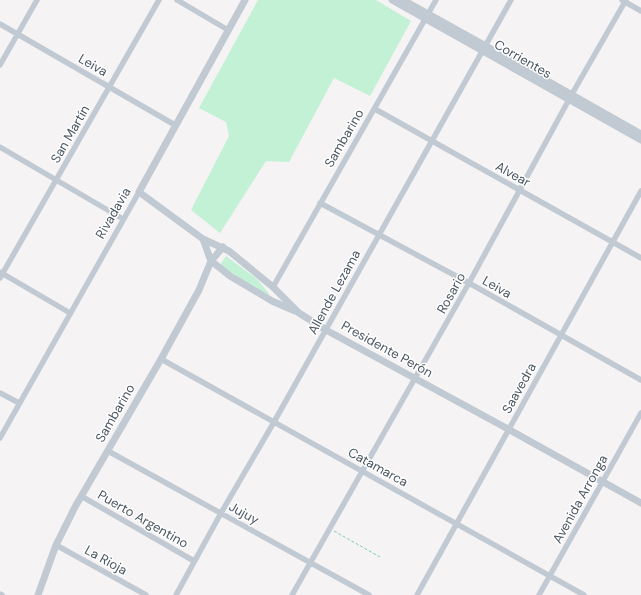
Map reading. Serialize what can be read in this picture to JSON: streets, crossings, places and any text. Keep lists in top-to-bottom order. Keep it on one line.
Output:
{"streets":{"street":["Corrientes","Leiva","San Martín","Sambarino","Alvear","Rivadavia","Allende Lezama","Rosario","Presidente Perón","Saavedra","Catamarca","Avenida Arronga","Jujuy","Puerto Argentino","La Rioja"]},"crossings":[["Corrientes","Sambarino"],["Corrientes","Allende Lezama"],["Corrientes","Rosario"],["Leiva","San Martín"],["Leiva","Sambarino"],["Leiva","Rivadavia"],["Leiva","Allende Lezama"],["Leiva","Rosario"],["Leiva","Saavedra"],["Sambarino","Alvear"],["Sambarino","Presidente Perón"],["Sambarino","Catamarca"],["Sambarino","Jujuy"],["Sambarino","Puerto Argentino"],["Sambarino","La Rioja"],["Alvear","Allende Lezama"],["Alvear","Rosario"],["Alvear","Saavedra"],["Rivadavia","Presidente Perón"],["Allende Lezama","Presidente Perón"],["Allende Lezama","Catamarca"],["Allende Lezama","Jujuy"],["Allende Lezama","Puerto Argentino"],["Rosario","Presidente Perón"],["Rosario","Catamarca"],["Rosario","Jujuy"],["Presidente Perón","Saavedra"],["Presidente Perón","Avenida Arronga"],["Saavedra","Catamarca"],["Catamarca","Avenida Arronga"]]}
